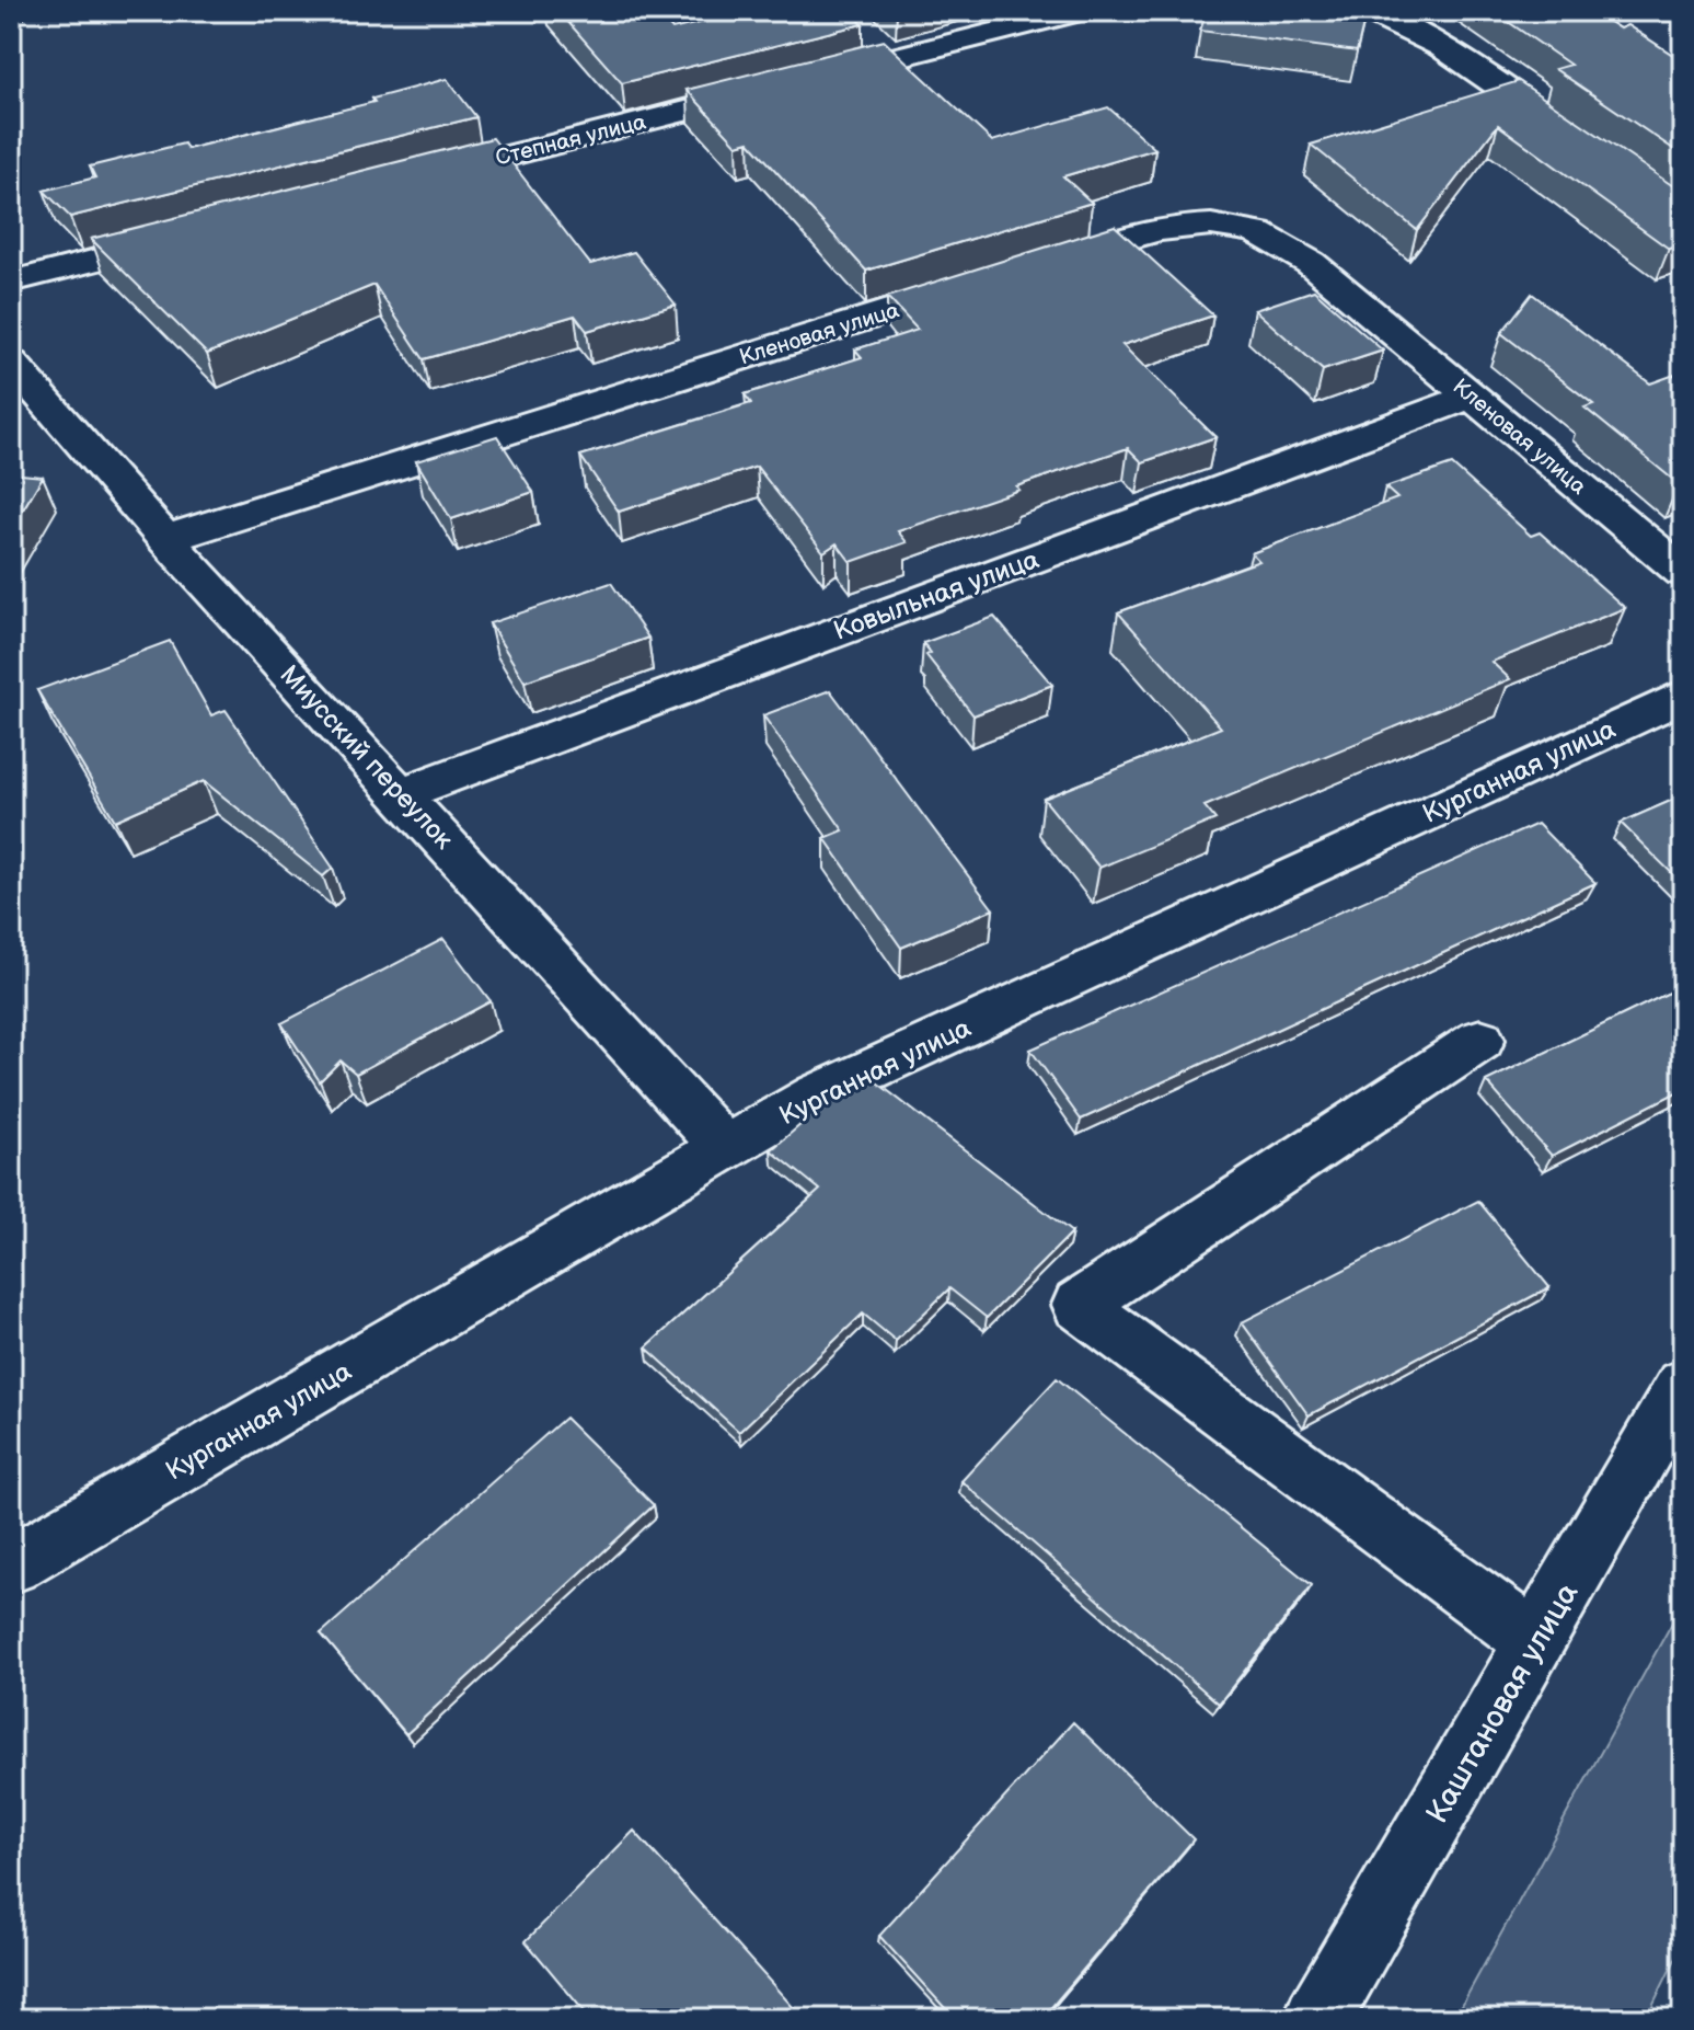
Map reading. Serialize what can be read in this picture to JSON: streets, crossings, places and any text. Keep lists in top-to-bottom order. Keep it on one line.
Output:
{"streets":{"street":["Степная улица","Кленовая улица","Ковыльная улица","Миусский переулок","Курганная улица","Каштановая улица"]},"crossings":[["Кленовая улица","Ковыльная улица"],["Кленовая улица","Миусский переулок"],["Ковыльная улица","Миусский переулок"],["Миусский переулок","Курганная улица"]]}
